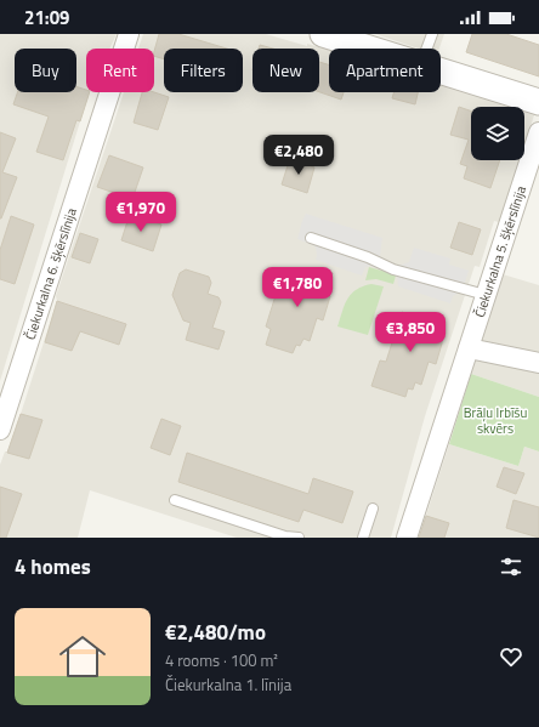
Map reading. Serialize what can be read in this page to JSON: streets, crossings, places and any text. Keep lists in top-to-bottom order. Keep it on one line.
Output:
{"streets":{"street":["Čiekurkalna 5. šķērslīnija","Čiekurkalna 6. šķērslīnija"]},"parks":["Brāļu Irbīšu skvērs"],"page":{"status":"21:09","chip":["Buy","Rent","Filters","New","Apartment"],"price":["€2,480","€1,970","€1,780","€3,850"],"heading":"4 homes","list":[{"name":"€2,480/mo","note":"4 rooms · 100 m² · Čiekurkalna 1. līnija"}]}}
